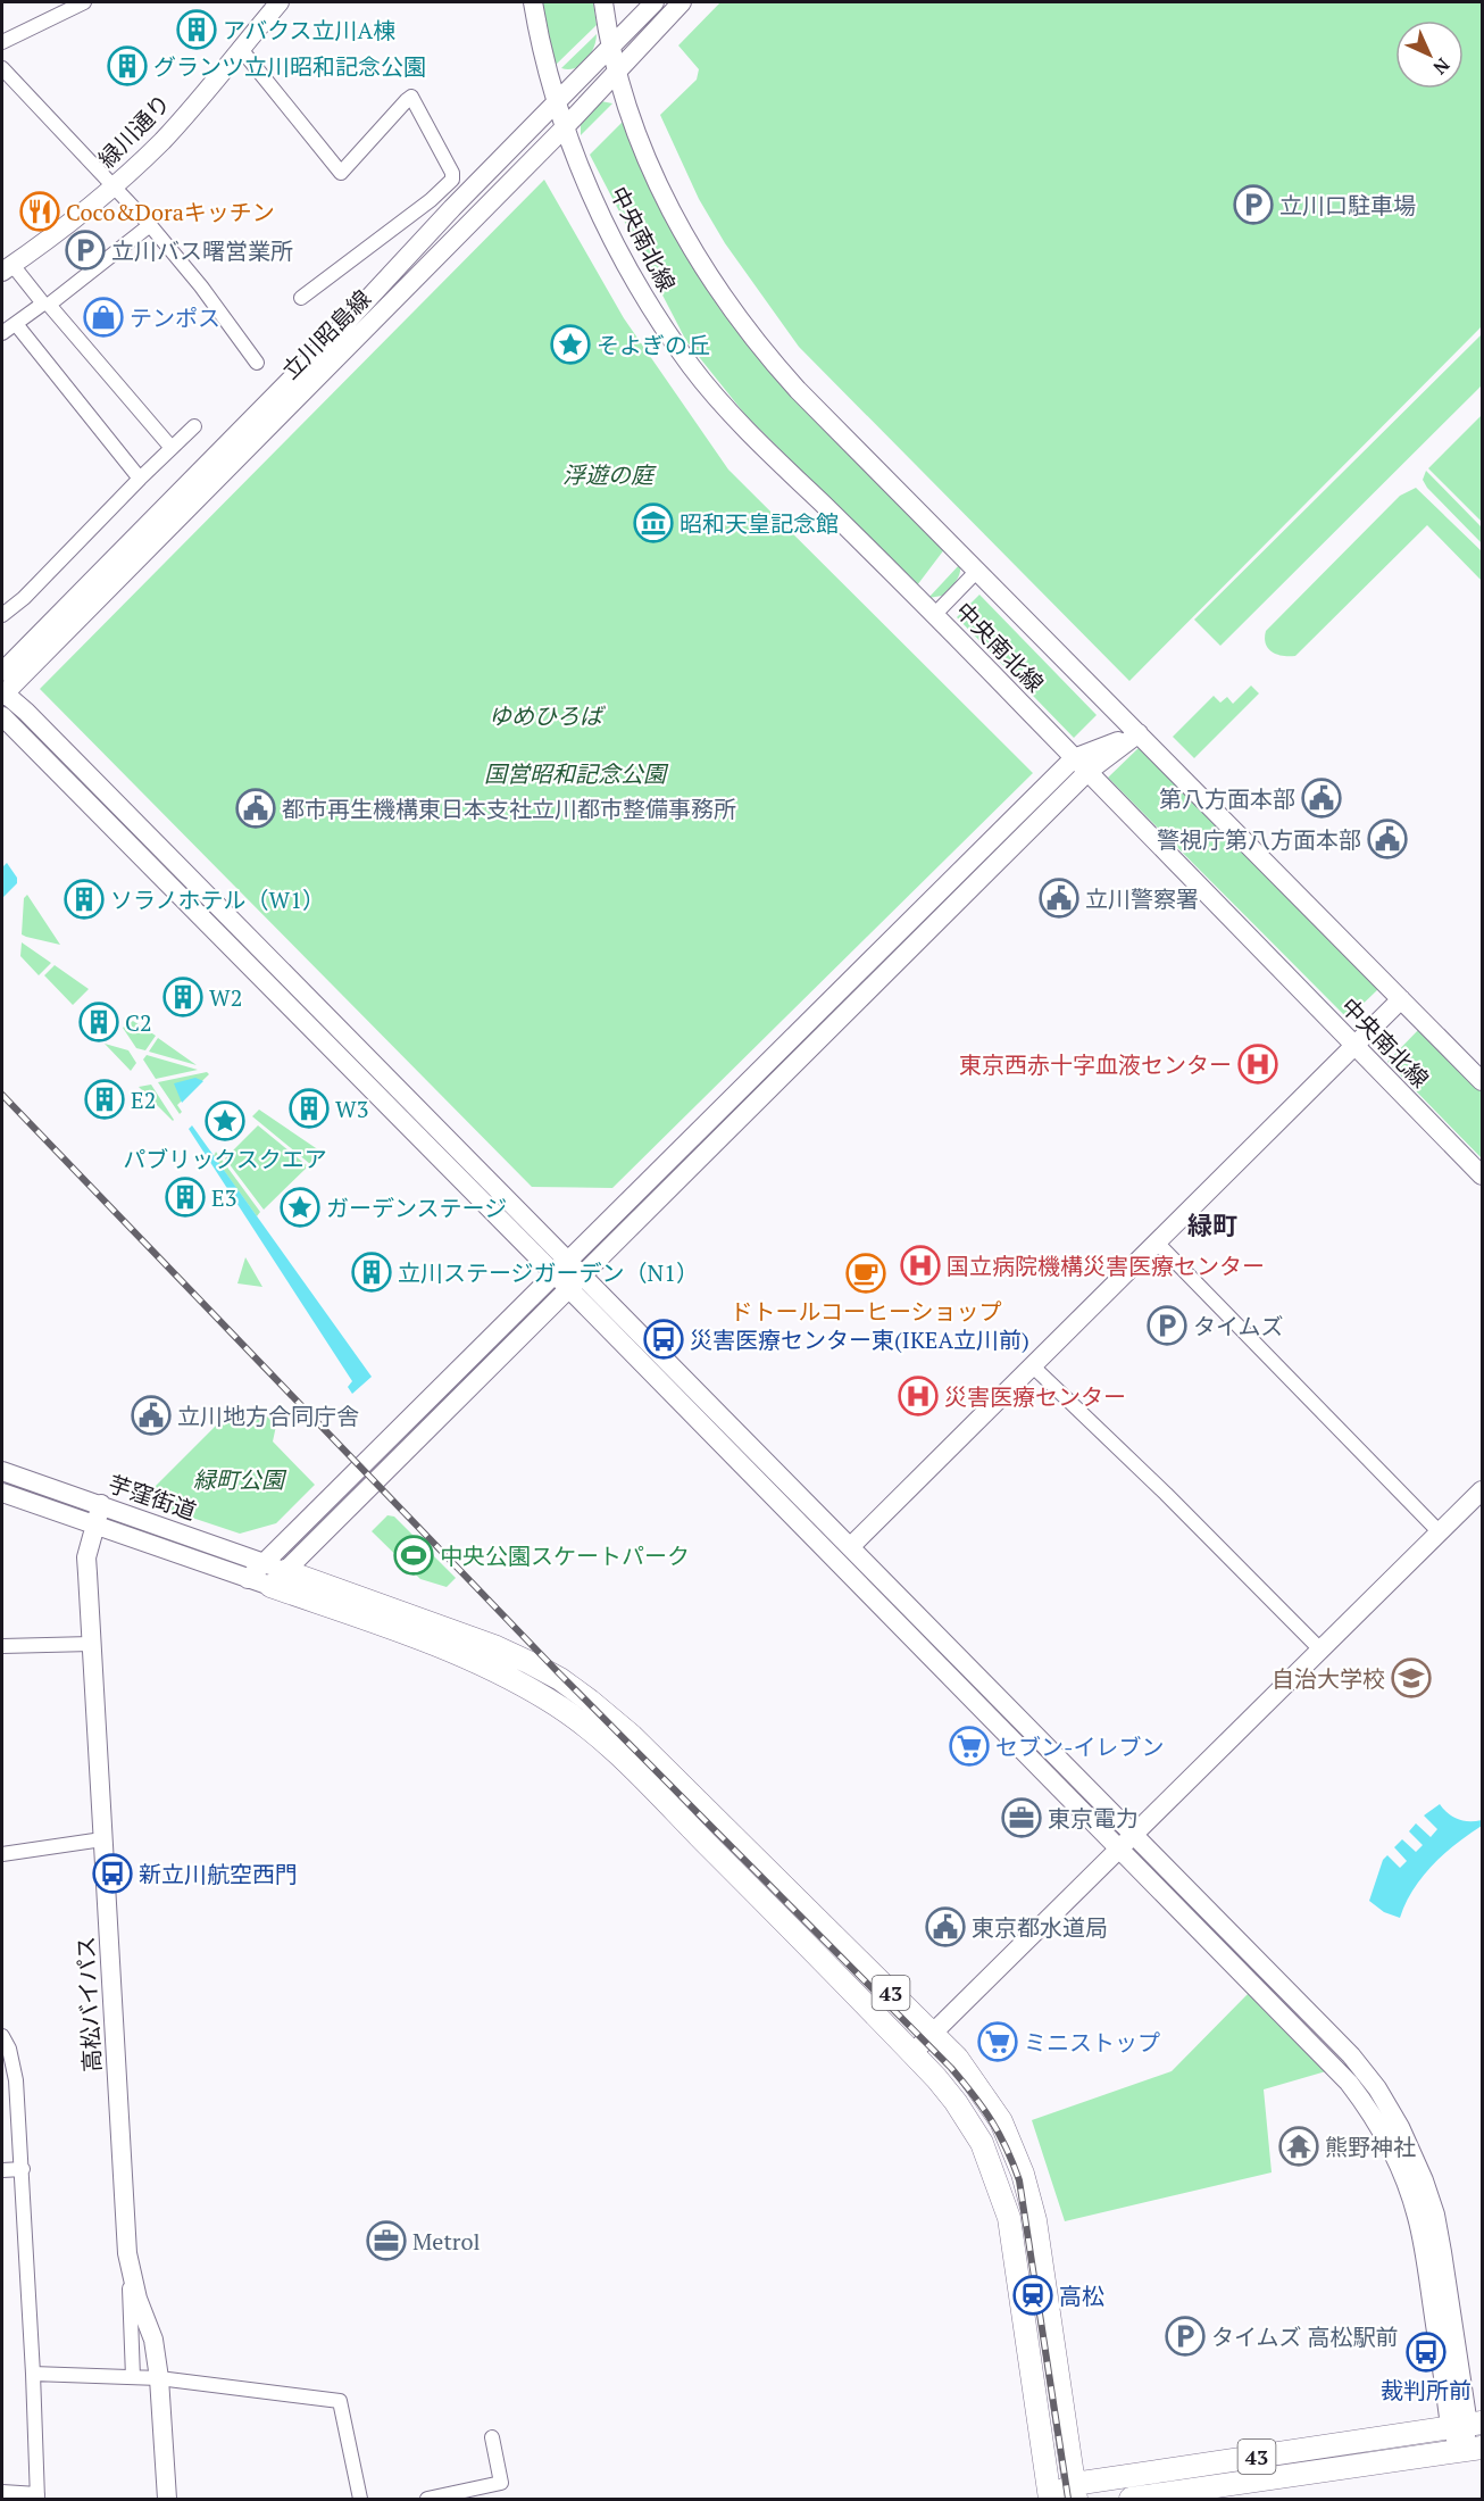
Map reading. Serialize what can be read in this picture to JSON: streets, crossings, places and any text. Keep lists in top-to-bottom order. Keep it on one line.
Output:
{"streets":{"main road":["43"],"street":["緑川通り","中央南北線","立川昭島線","芋窪街道","高松バイパス"]},"crossings":[["中央南北線","立川昭島線"],["芋窪街道","高松バイパス"]],"districts":["緑町"],"parks":["浮遊の庭","ゆめひろば","国営昭和記念公園","緑町公園"],"places":{"building":["アバクス立川A棟","グランツ立川昭和記念公園","ソラノホテル（W1）","W2","C2","E2","W3","E3","立川ステージガーデン（N1）"],"parking":["立川口駐車場","立川バス曙営業所","タイムズ","タイムズ 高松駅前"],"restaurant":["Coco&Doraキッチン"],"shop":["テンポス"],"place":["そよぎの丘","パブリックスクエア","ガーデンステージ"],"museum":["昭和天皇記念館"],"public building":["第八方面本部","都市再生機構東日本支社立川都市整備事務所","警視庁第八方面本部","立川警察署","立川地方合同庁舎","東京都水道局"],"hospital":["東京西赤十字血液センター","国立病院機構災害医療センター","災害医療センター"],"cafe":["ドトールコーヒーショップ"],"bus stop":["災害医療センター東(IKEA立川前)","新立川航空西門","裁判所前"],"sports":["中央公園スケートパーク"],"school or university":["自治大学校"],"supermarket":["セブン-イレブン","ミニストップ"],"office":["東京電力","Metrol"],"temple":["熊野神社"],"station":["高松"]},"north":"bottom right"}
